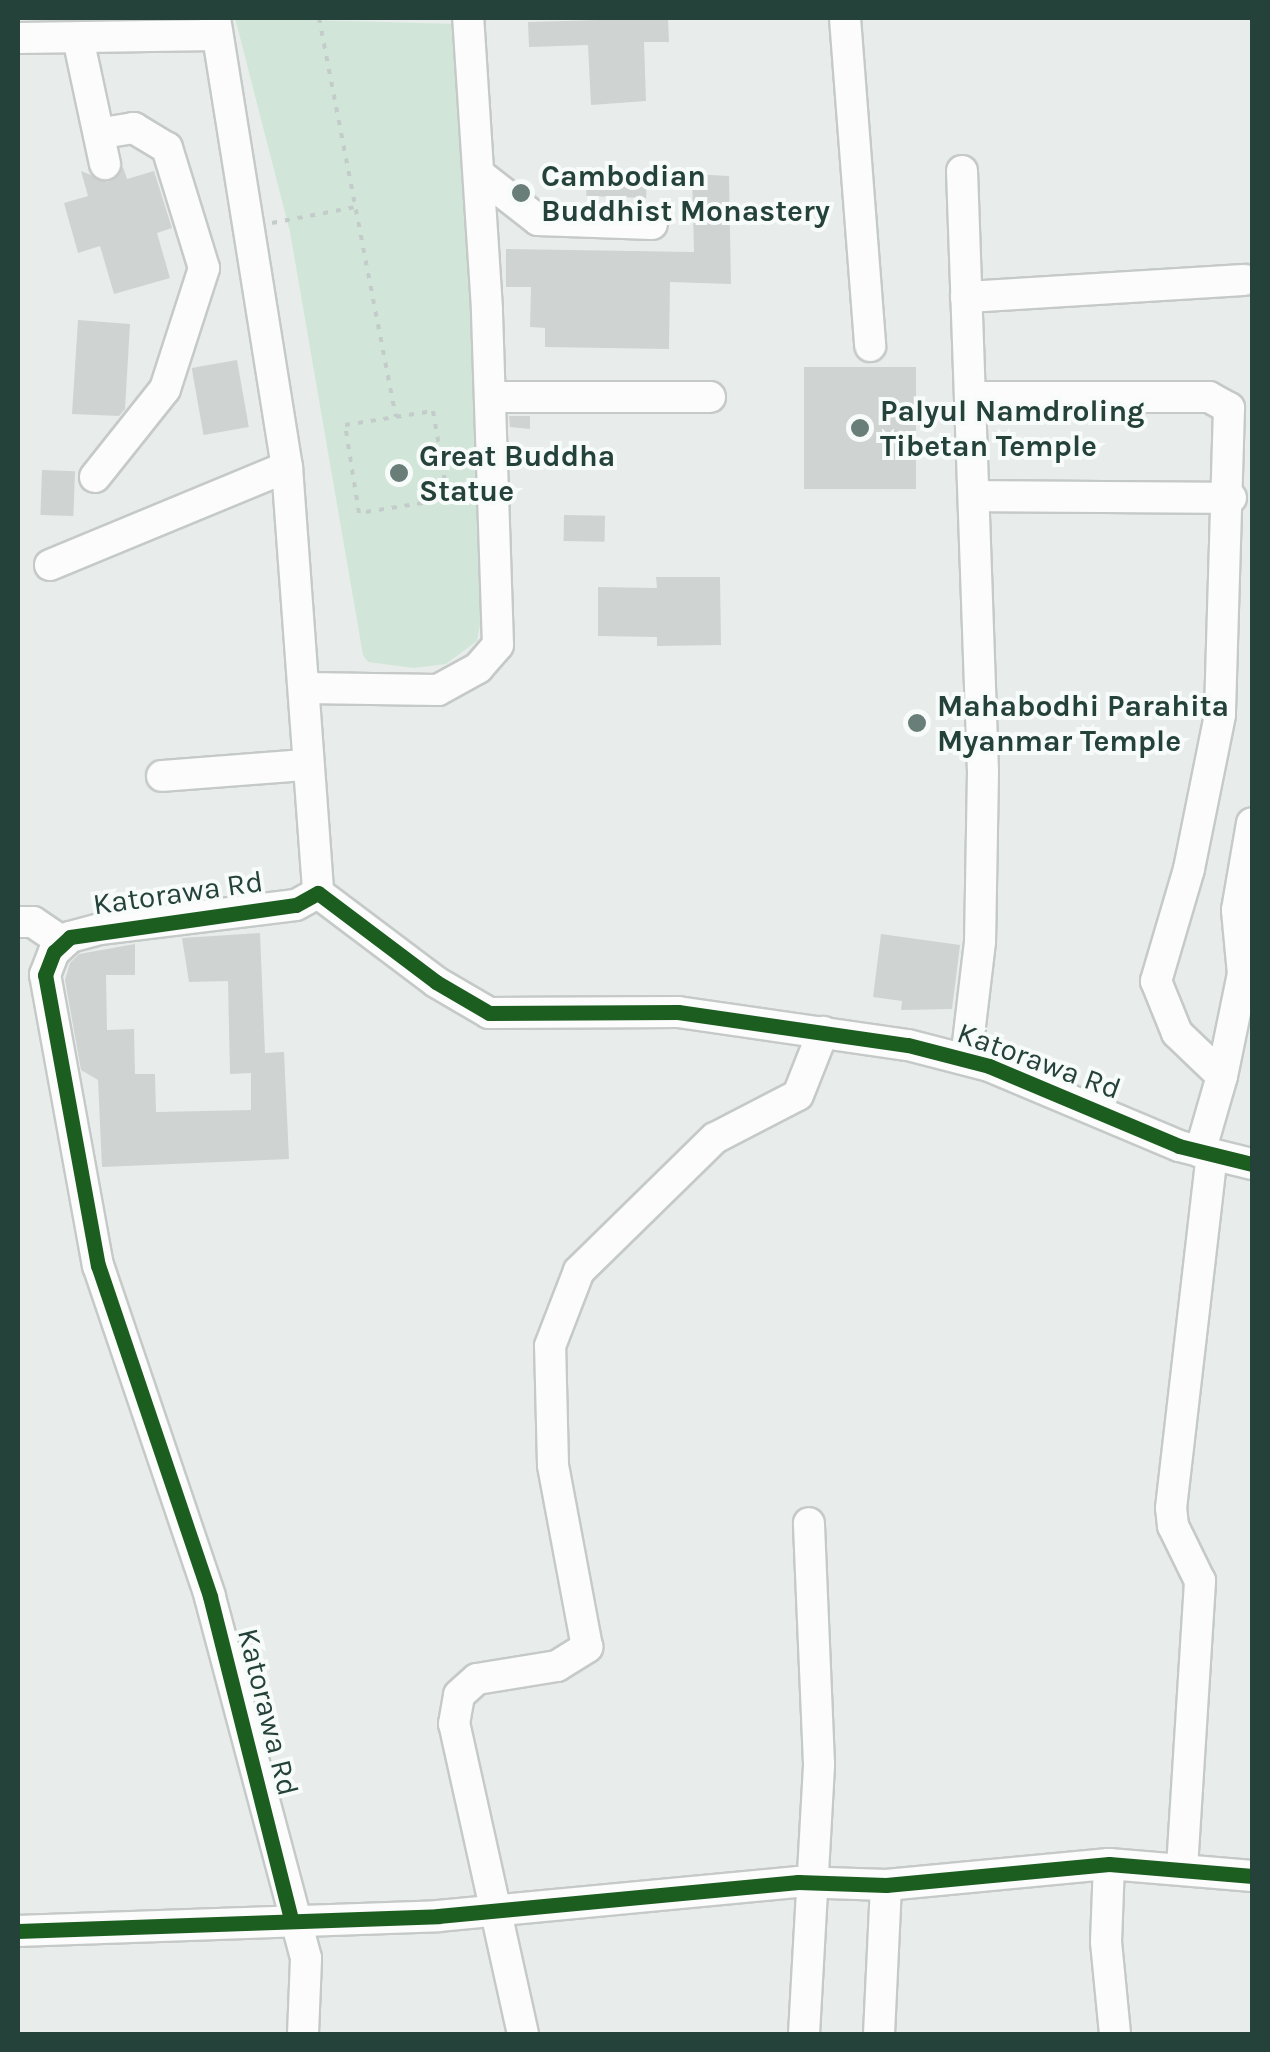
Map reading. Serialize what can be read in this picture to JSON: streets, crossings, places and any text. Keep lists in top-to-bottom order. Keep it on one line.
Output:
{"streets":{"street":["Katorawa Rd"]},"places":["Cambodian Buddhist Monastery","Palyul Namdroling Tibetan Temple","Great Buddha Statue","Mahabodhi Parahita Myanmar Temple"]}
